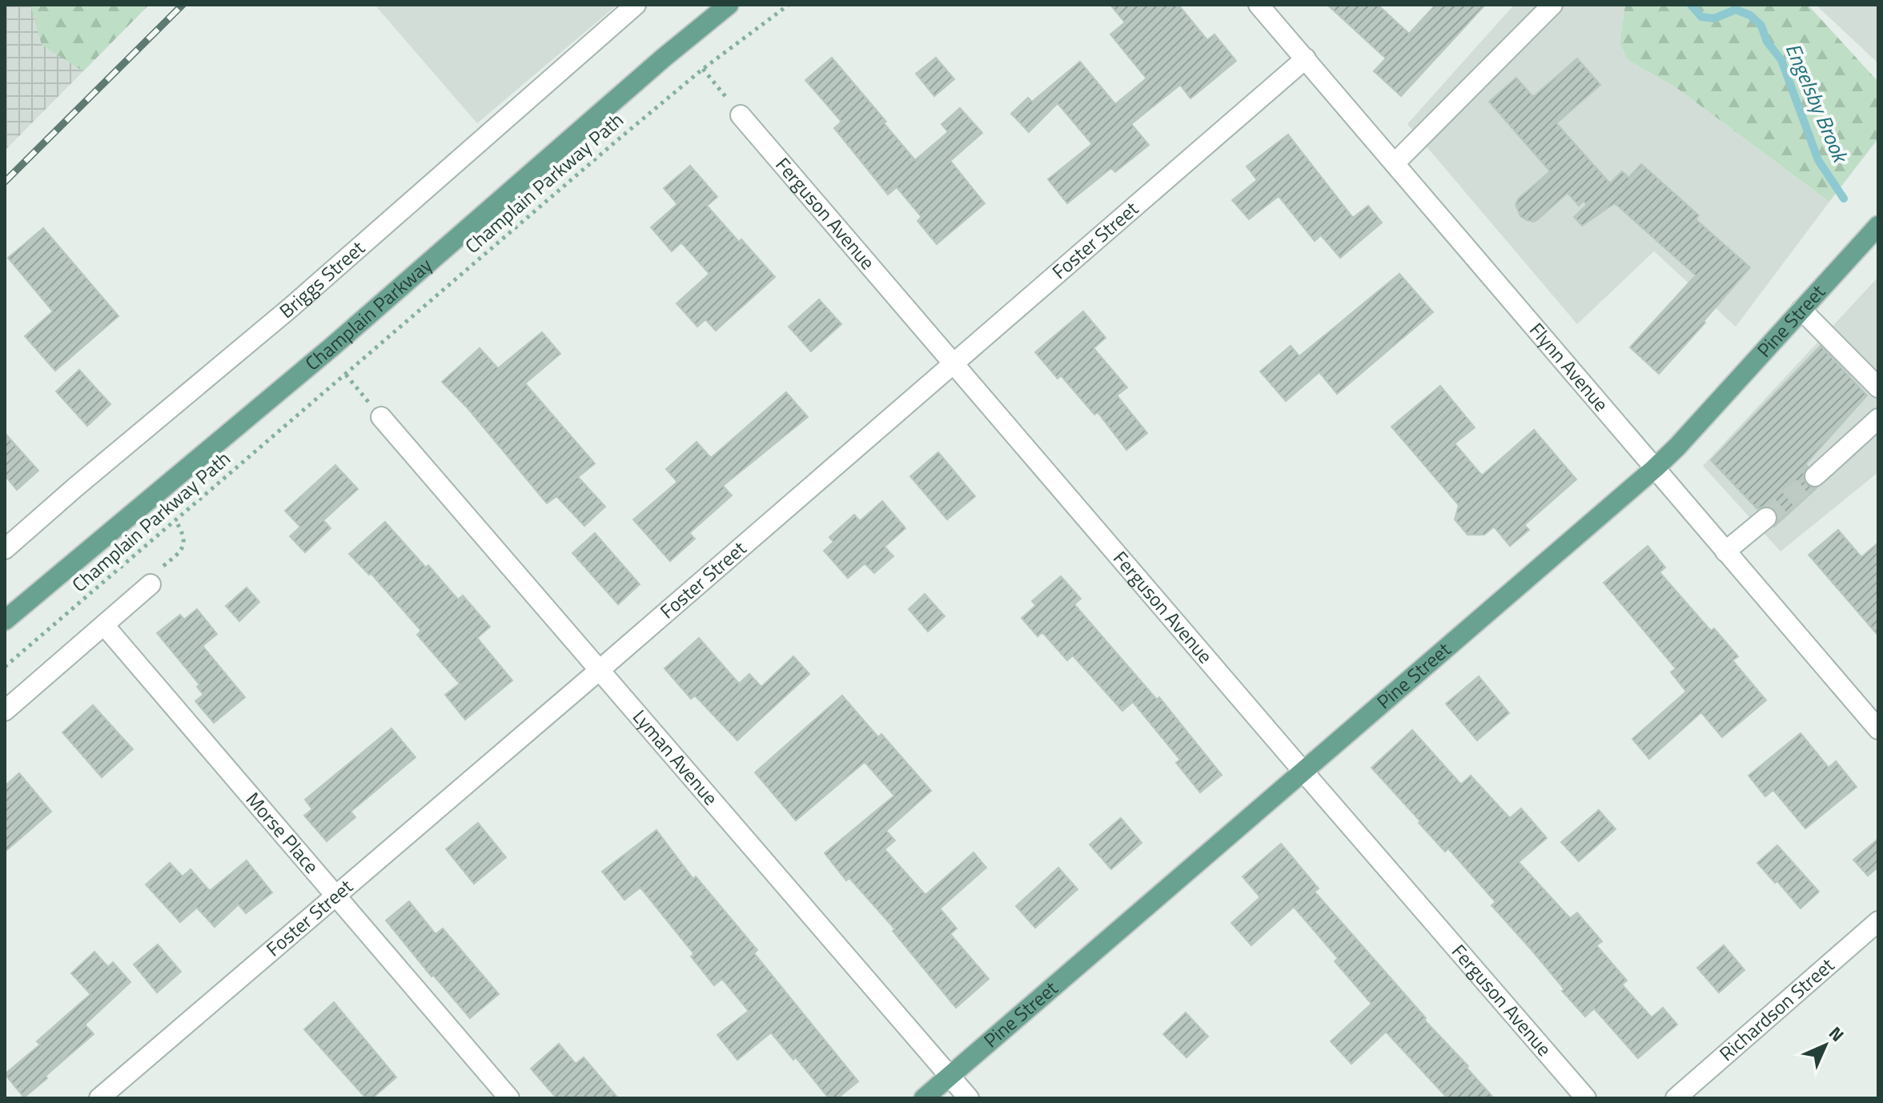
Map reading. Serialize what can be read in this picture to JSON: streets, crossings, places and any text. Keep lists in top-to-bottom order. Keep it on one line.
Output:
{"streets":{"main road":["Champlain Parkway","Pine Street"],"street":["Ferguson Avenue","Foster Street","Briggs Street","Flynn Avenue","Lyman Avenue","Morse Place","Richardson Street"],"path":["Champlain Parkway Path"]},"crossings":[["Ferguson Avenue","Foster Street"],["Ferguson Avenue","Pine Street"],["Foster Street","Flynn Avenue"],["Foster Street","Lyman Avenue"],["Foster Street","Morse Place"],["Pine Street","Flynn Avenue"],["Pine Street","Lyman Avenue"]],"water":["Engelsby Brook"],"north":"top right"}
